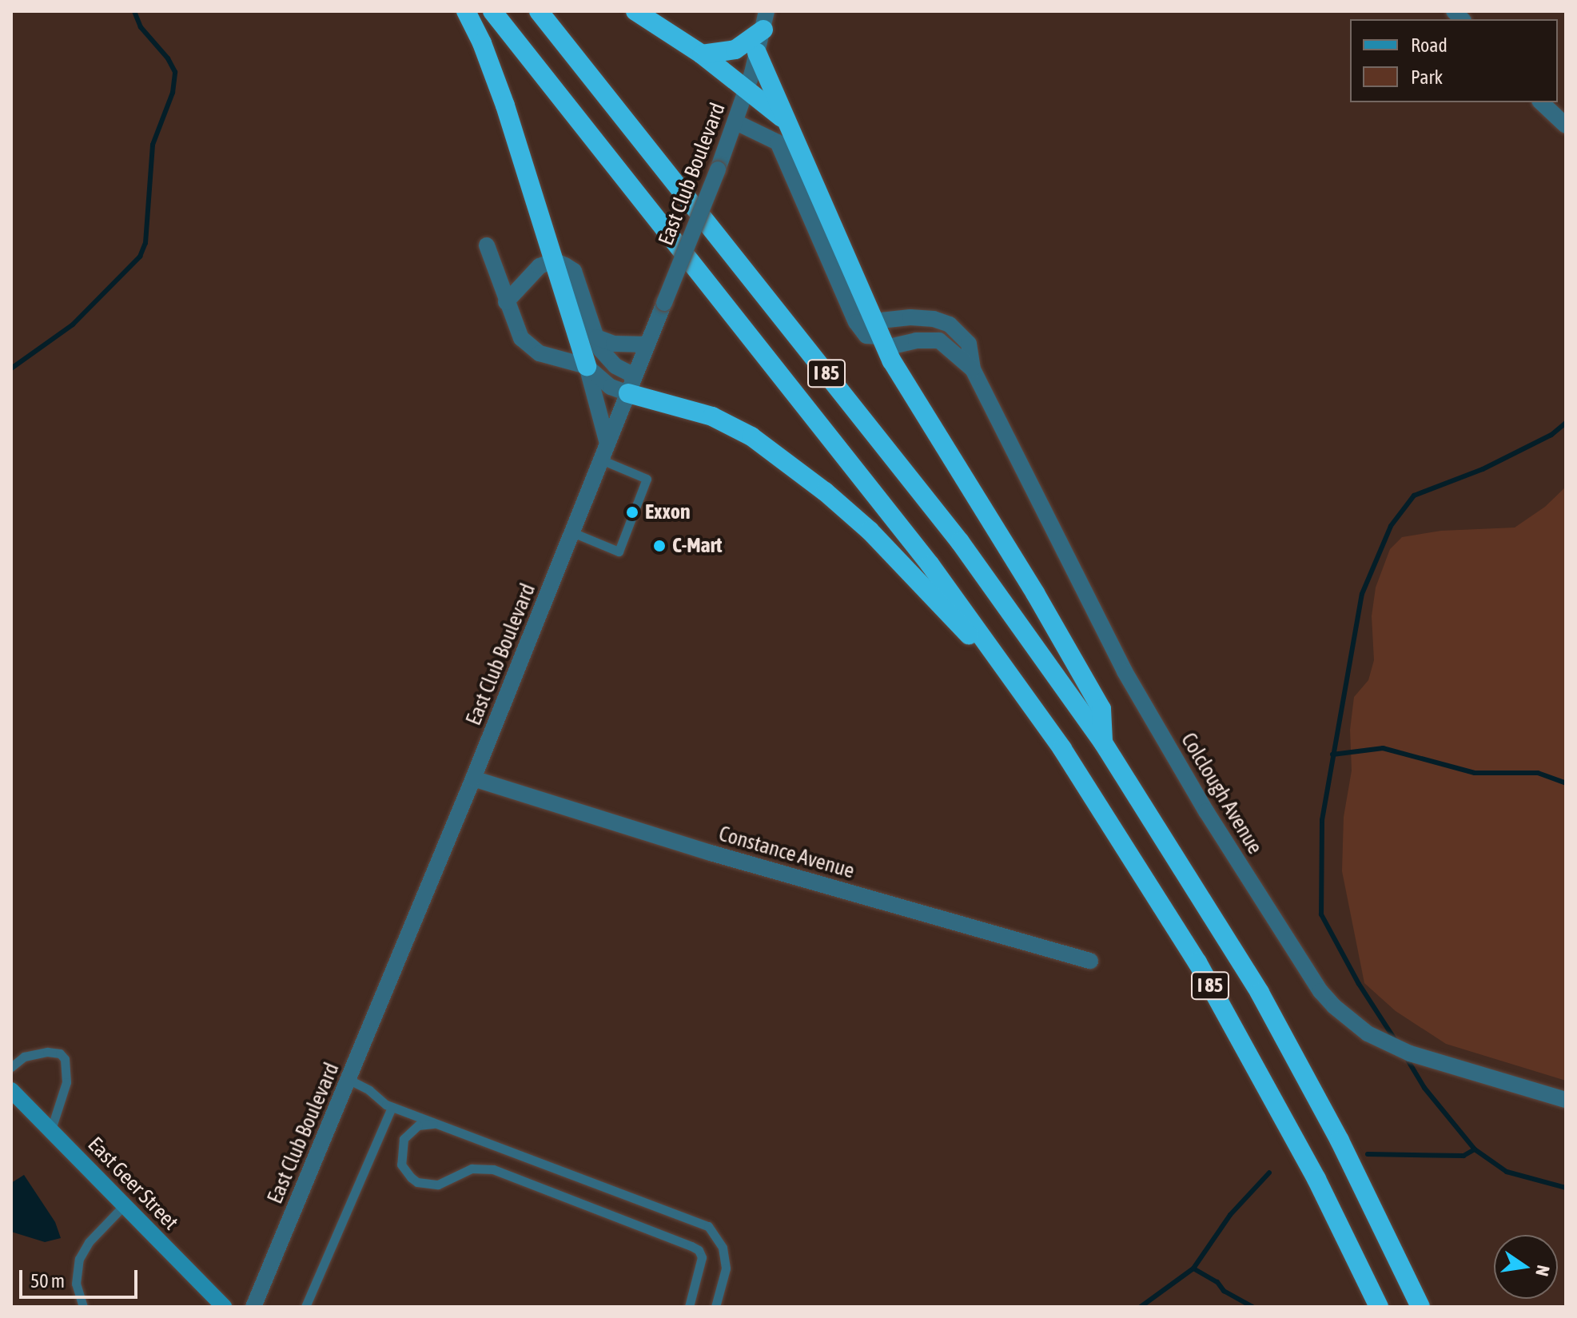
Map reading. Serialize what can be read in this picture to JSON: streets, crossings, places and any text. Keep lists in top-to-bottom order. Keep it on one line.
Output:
{"streets":{"highway":["I 85"],"main road":["East Geer Street"],"street":["East Club Boulevard","Colclough Avenue","Constance Avenue"]},"crossings":[["East Club Boulevard","Constance Avenue"]],"places":["Exxon","C-Mart"],"legend":["Road","Park"],"scale_bar":"50 m","north":"right"}
